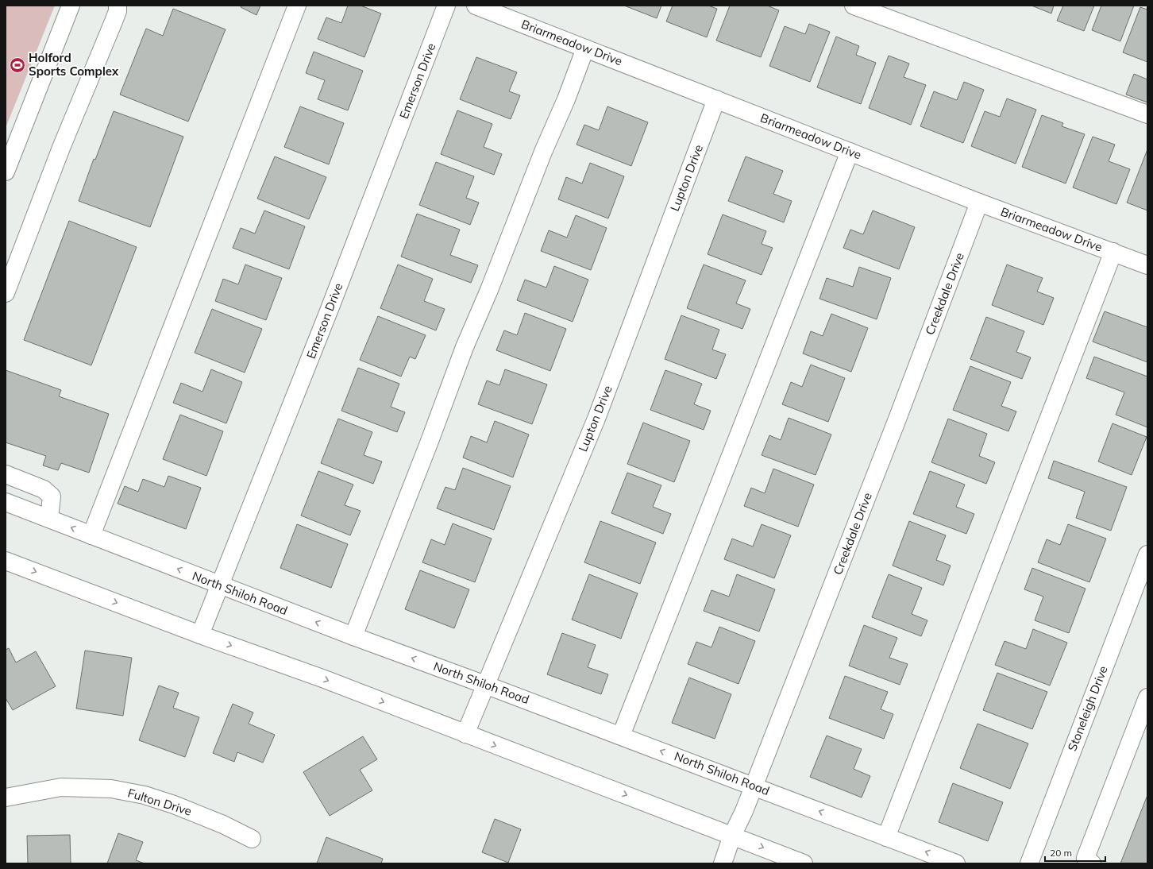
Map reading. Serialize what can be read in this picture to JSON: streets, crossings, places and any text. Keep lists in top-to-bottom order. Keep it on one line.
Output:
{"streets":{"street":["Briarmeadow Drive","Emerson Drive","Lupton Drive","Creekdale Drive","North Shiloh Road","Stoneleigh Drive","Fulton Drive"]},"crossings":[["Briarmeadow Drive","Lupton Drive"],["Briarmeadow Drive","Creekdale Drive"],["Emerson Drive","North Shiloh Road"],["Lupton Drive","North Shiloh Road"],["Creekdale Drive","North Shiloh Road"]],"places":{"sports":["Holford Sports Complex"]},"scale_bar":"20 m"}
